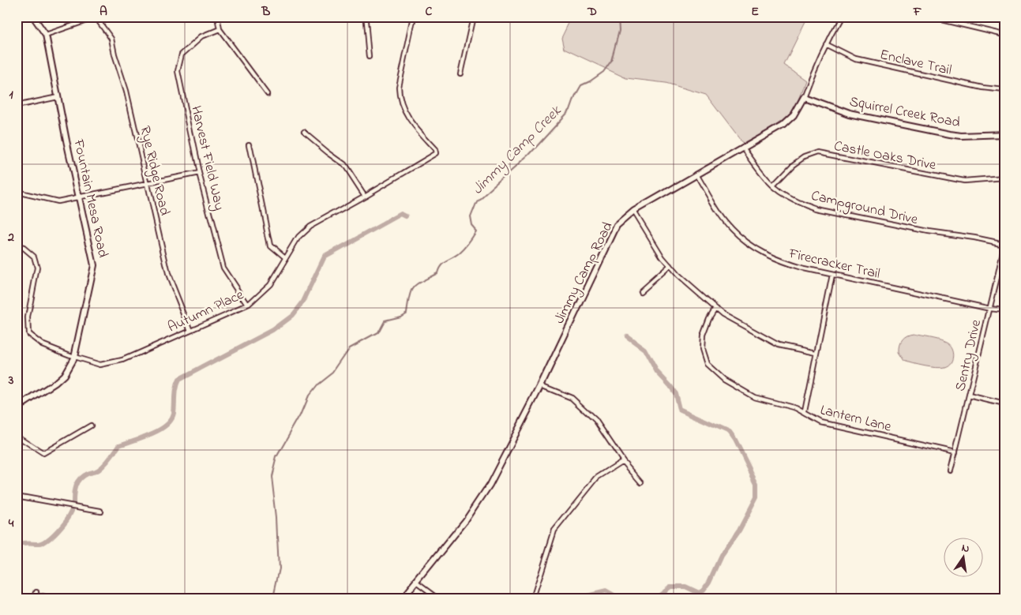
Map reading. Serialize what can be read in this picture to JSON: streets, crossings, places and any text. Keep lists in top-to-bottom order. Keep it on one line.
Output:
{"streets":{"street":["Enclave Trail","Squirrel Creek Road","Castle Oaks Drive","Harvest Field Way","Rye Ridge Road","Fountain Mesa Road","Campground Drive","Firecracker Trail","Jimmy Camp Road","Autumn Place","Sentry Drive","Lantern Lane"]},"crossings":[["Enclave Trail","Jimmy Camp Road"],["Squirrel Creek Road","Jimmy Camp Road"],["Castle Oaks Drive","Campground Drive"],["Harvest Field Way","Autumn Place"],["Rye Ridge Road","Autumn Place"],["Fountain Mesa Road","Autumn Place"],["Campground Drive","Jimmy Camp Road"],["Campground Drive","Sentry Drive"],["Firecracker Trail","Jimmy Camp Road"],["Firecracker Trail","Sentry Drive"],["Sentry Drive","Lantern Lane"]],"water":["Jimmy Camp Creek"],"north":"top","grid":{"columns":["A","B","C","D","E","F"],"rows":["1","2","3","4"]}}
